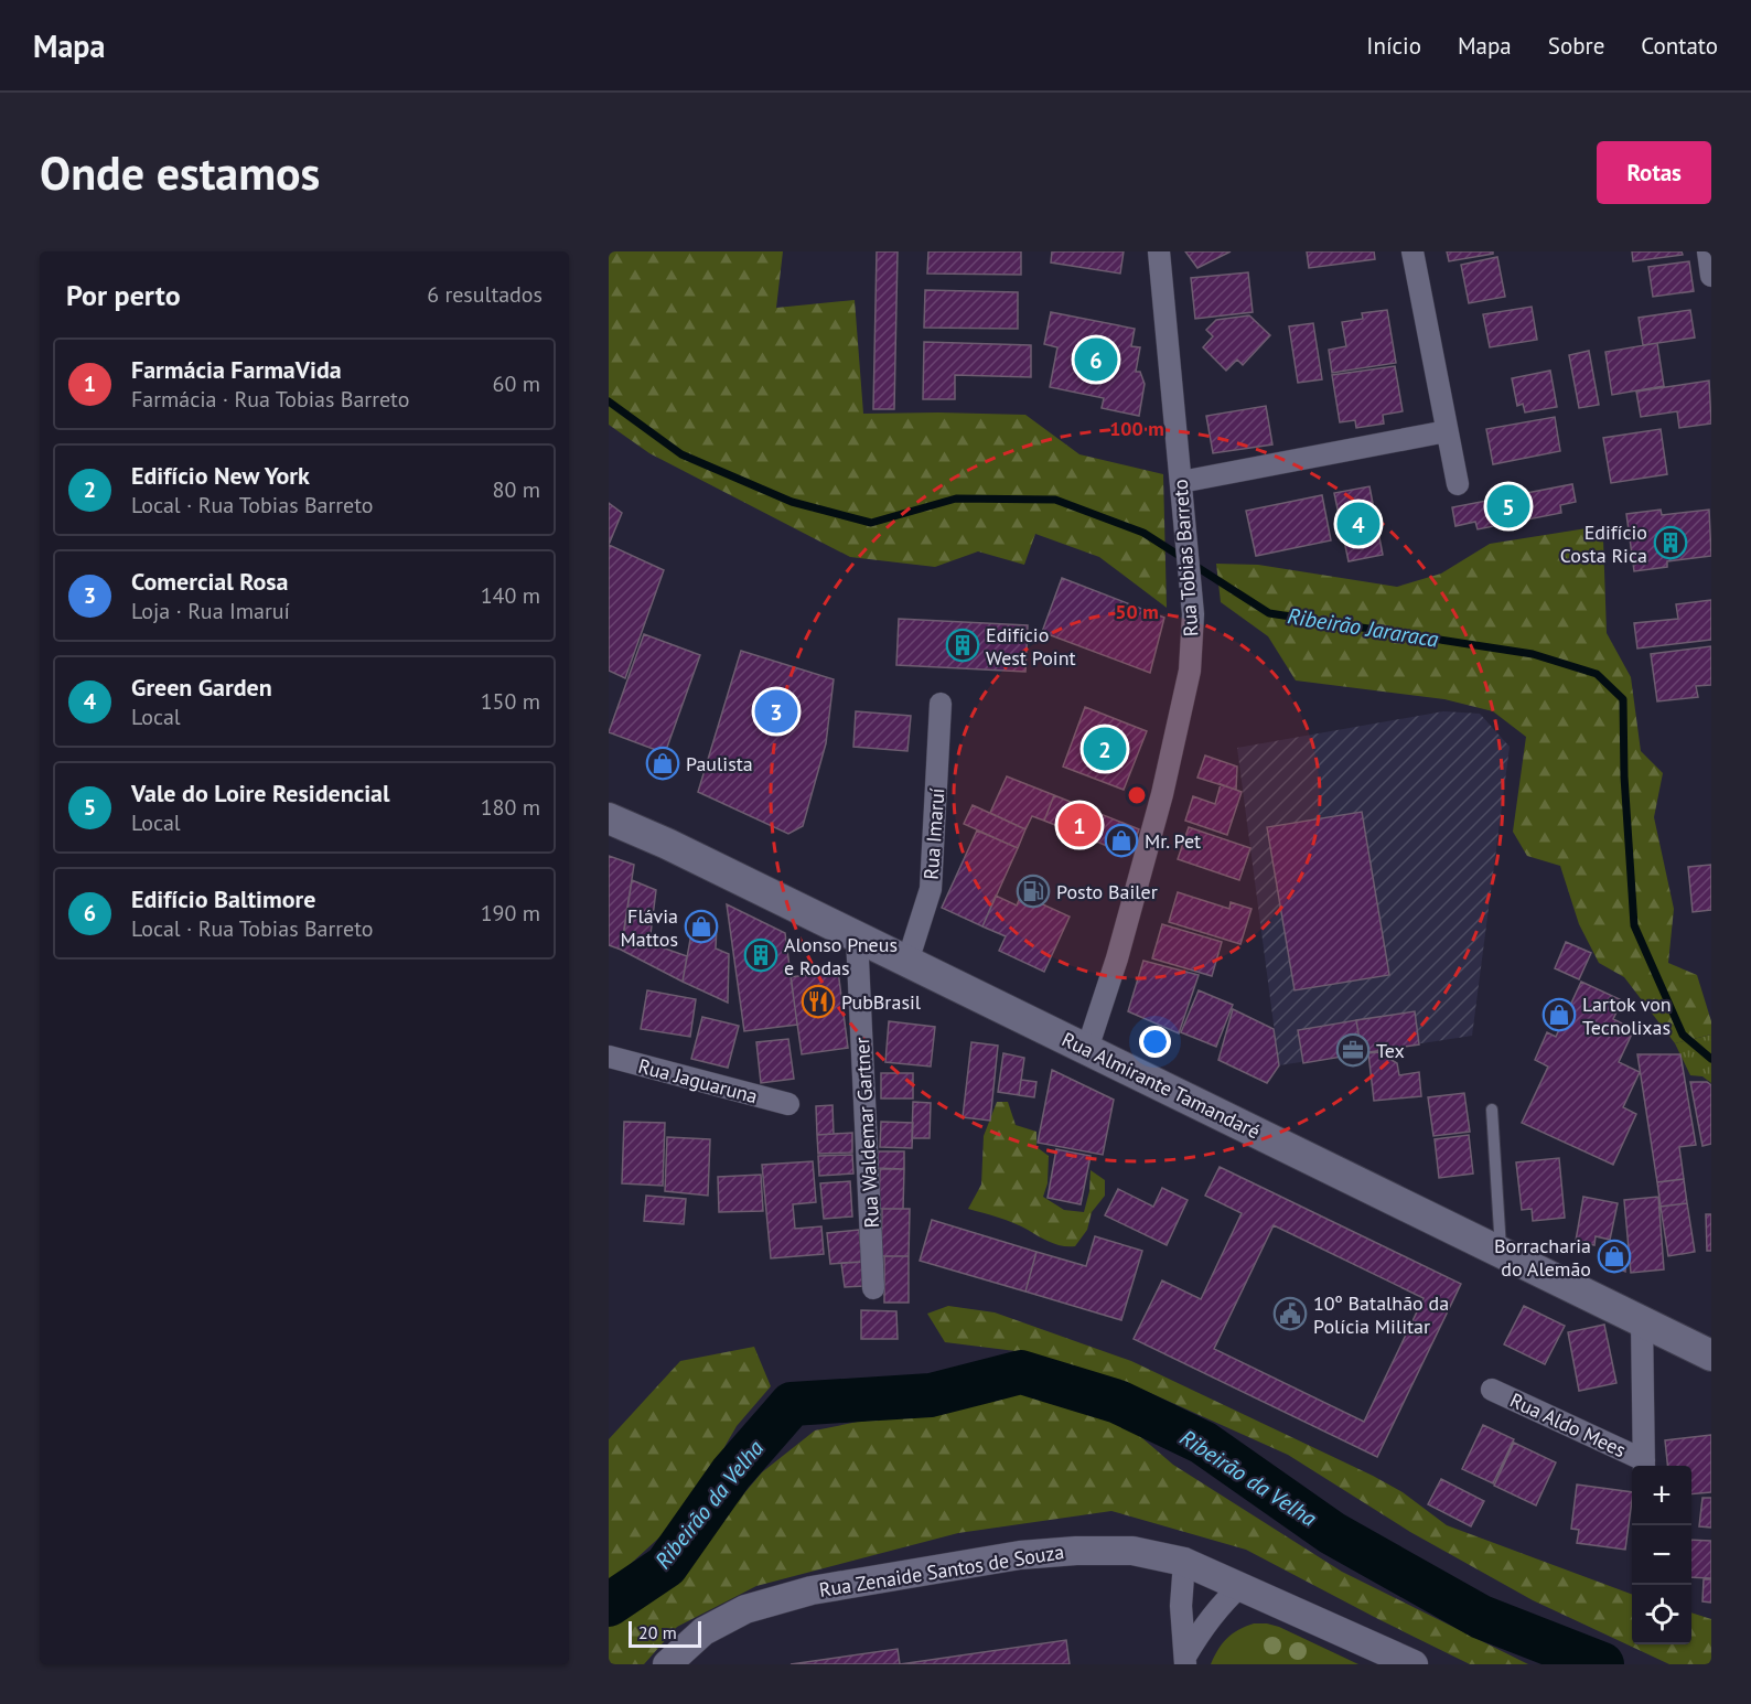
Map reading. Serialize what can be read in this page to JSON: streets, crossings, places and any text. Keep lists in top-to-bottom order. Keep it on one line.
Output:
{"streets":{"main road":["Rua Almirante Tamandaré"],"street":["Rua Tobias Barreto","Rua Imaruí","Rua Jaguaruna","Rua Waldemar Gartner","Rua Aldo Mees","Rua Zenaide Santos de Souza"]},"crossings":[["Rua Tobias Barreto","Rua Almirante Tamandaré"],["Rua Imaruí","Rua Almirante Tamandaré"],["Rua Almirante Tamandaré","Rua Waldemar Gartner"]],"water":["Ribeirão Jararaca","Ribeirão da Velha"],"places":{"building":["Edifício Costa Rica","Edifício West Point","Alonso Pneus e Rodas"],"shop":["Paulista","Mr. Pet","Flávia Mattos","Lartok von Tecnolixas","Borracharia do Alemão"],"fuel station":["Posto Bailer"],"restaurant":["PubBrasil"],"office":["Tex"],"public building":["10º Batalhão da Polícia Militar"]},"scale_bar":"20 m","page":{"header":"Mapa","nav":["Início","Mapa","Sobre","Contato"],"buttons":"Rotas","title":"Onde estamos","heading":["Por perto","6 resultados"],"pins":["6","5","4","3","2","1"],"list":[{"mark":"1","name":"Farmácia FarmaVida","note":"Farmácia · Rua Tobias Barreto","value":"60 m"},{"mark":"2","name":"Edifício New York","note":"Local · Rua Tobias Barreto","value":"80 m"},{"mark":"3","name":"Comercial Rosa","note":"Loja · Rua Imaruí","value":"140 m"},{"mark":"4","name":"Green Garden","note":"Local","value":"150 m"},{"mark":"5","name":"Vale do Loire Residencial","note":"Local","value":"180 m"},{"mark":"6","name":"Edifício Baltimore","note":"Local · Rua Tobias Barreto","value":"190 m"}],"map_buttons":["+","−"],"scale":"20 m"},"rings":["100 m","50 m"]}
